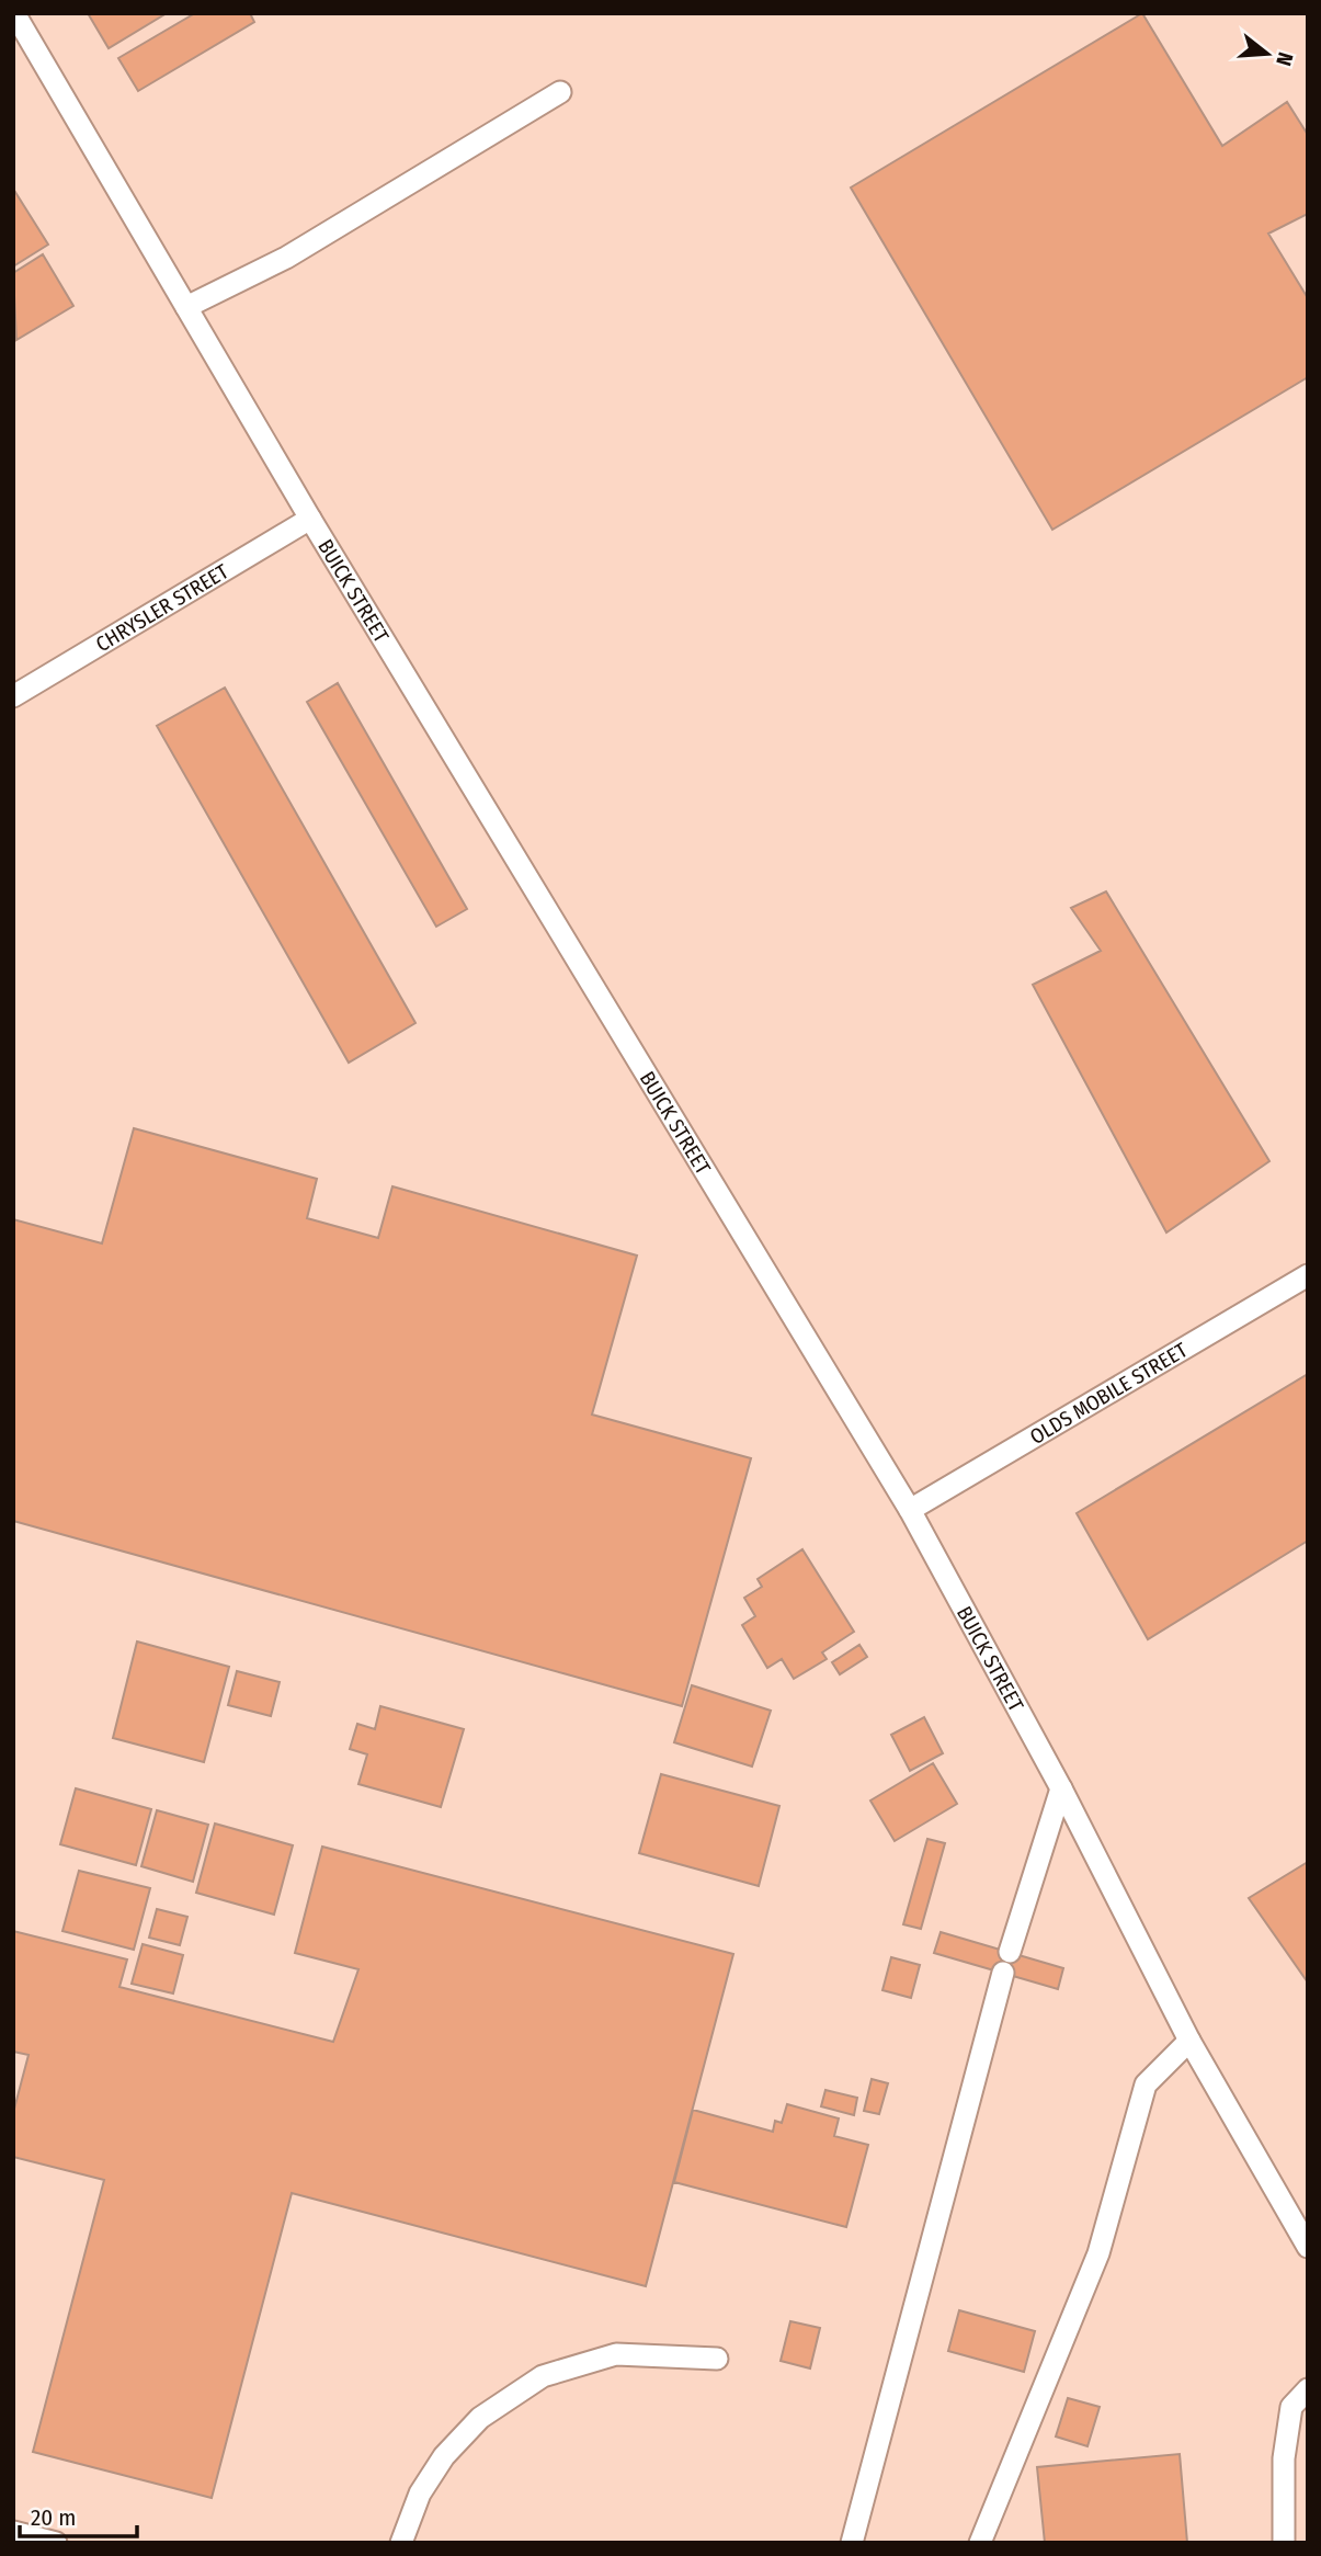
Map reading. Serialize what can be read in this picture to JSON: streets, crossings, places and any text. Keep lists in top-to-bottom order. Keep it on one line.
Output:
{"streets":{"lane":["BUICK STREET","CHRYSLER STREET","OLDS MOBILE STREET"]},"crossings":[["BUICK STREET","CHRYSLER STREET"],["BUICK STREET","OLDS MOBILE STREET"]],"scale_bar":"20 m","north":"right"}
